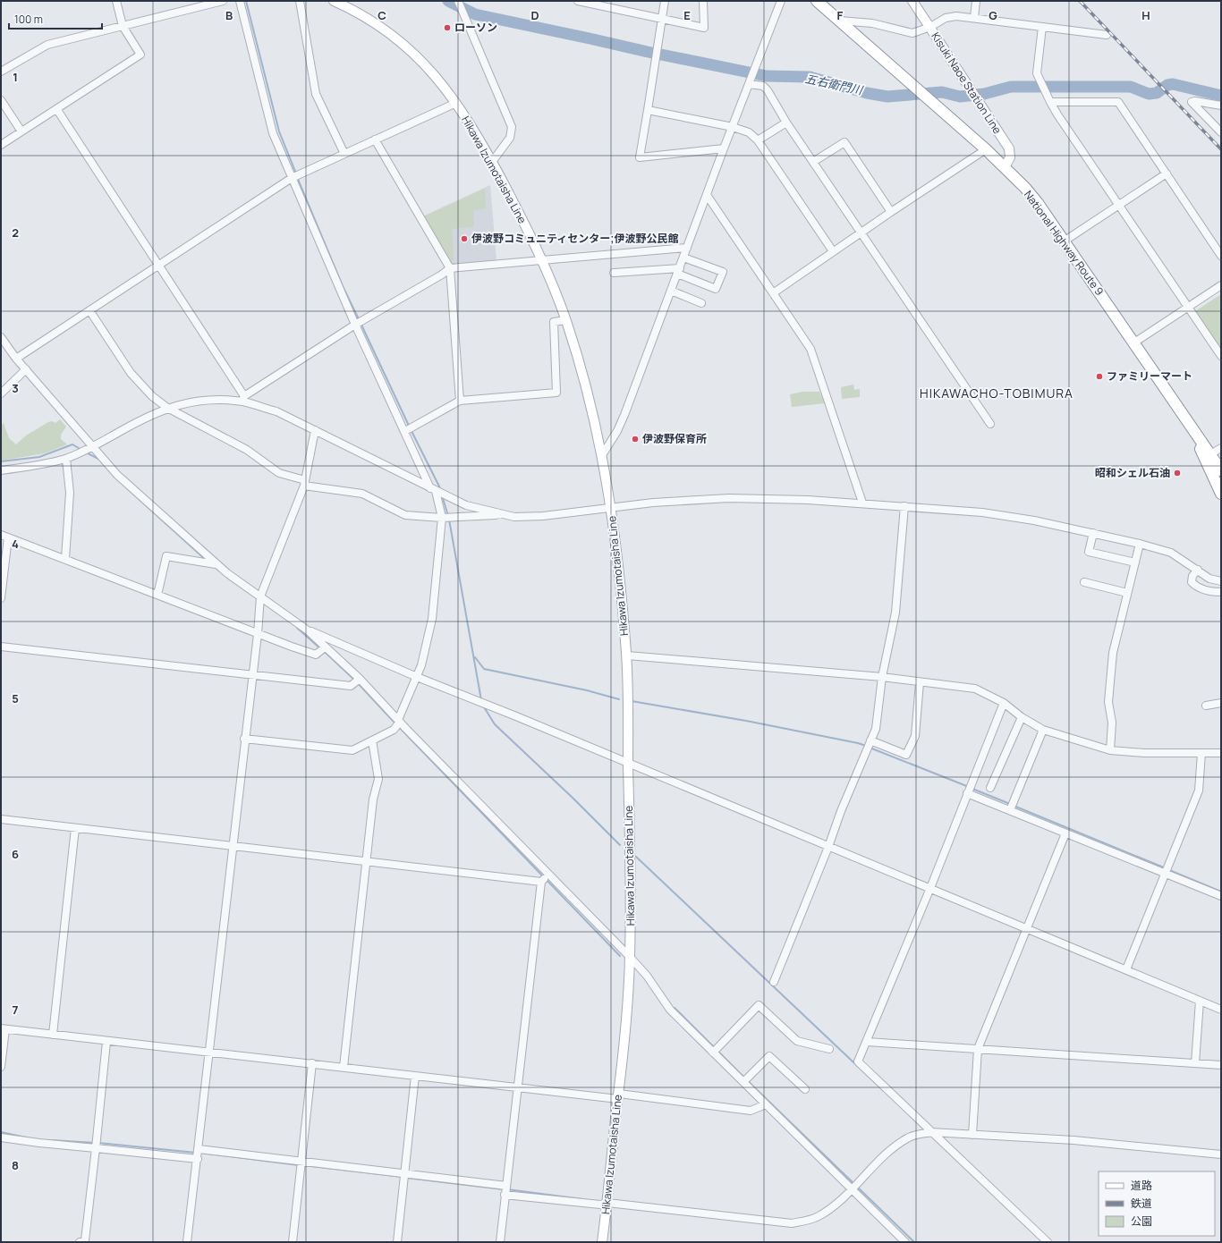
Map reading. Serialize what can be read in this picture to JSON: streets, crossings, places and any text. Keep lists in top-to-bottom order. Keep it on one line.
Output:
{"streets":{"highway":["National Highway Route 9"],"main road":["Kisuki Naoe Station Line","Hikawa Izumotaisha Line"]},"crossings":[["Kisuki Naoe Station Line","National Highway Route 9"]],"districts":["HIKAWACHO-TOBIMURA"],"water":["五右衛門川"],"places":["ローソン","伊波野コミュニティセンター;伊波野公民館","ファミリーマート","伊波野保育所","昭和シェル石油"],"legend":["道路","鉄道","公園"],"scale_bar":"100 m","grid":{"columns":["B","C","D","E","F","G","H"],"rows":["1","2","3","4","5","6","7","8"]}}
